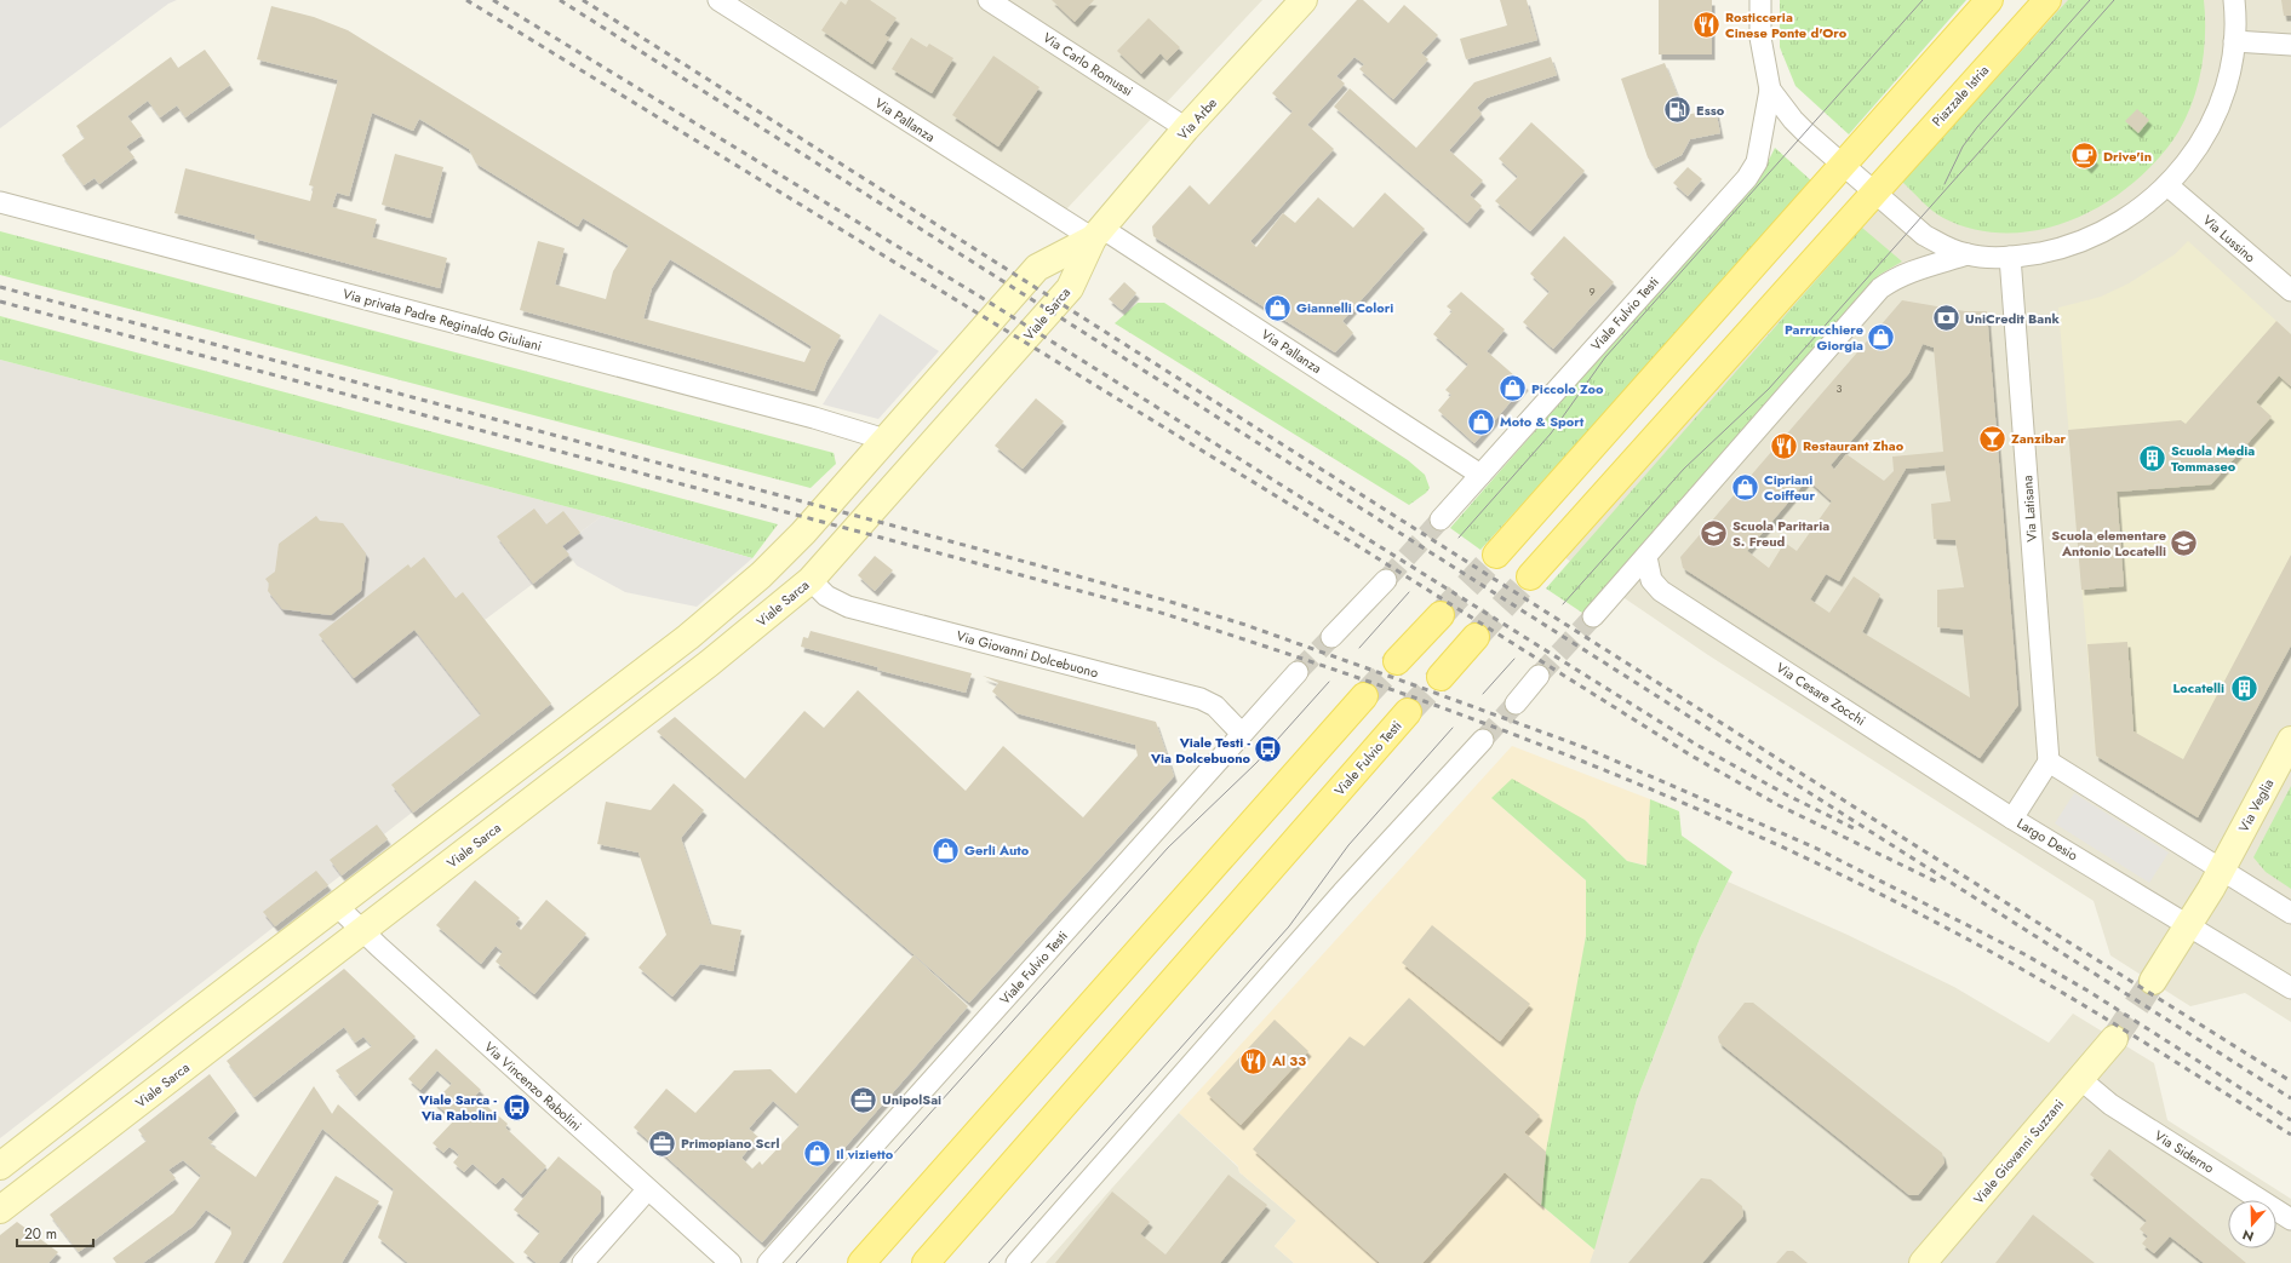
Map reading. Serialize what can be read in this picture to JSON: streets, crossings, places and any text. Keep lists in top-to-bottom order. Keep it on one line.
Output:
{"streets":{"main road":["Piazzale Istria","Viale Fulvio Testi"],"street":["Via Carlo Romussi","Via Arbe","Via Pallanza","Via Lussino","Viale Sarca","Via privata Padre Reginaldo Giuliani","Via Latisana","Via Giovanni Dolcebuono","Via Cesare Zocchi","Via Veglia","Largo Desio","Via Vincenzo Rabolini","Viale Giovanni Suzzani","Via Siderno"]},"crossings":[["Via Carlo Romussi","Via Arbe"],["Via Arbe","Via Pallanza"],["Via Arbe","Viale Sarca"],["Via Pallanza","Viale Sarca"],["Via Pallanza","Viale Fulvio Testi"],["Viale Sarca","Via Giovanni Dolcebuono"],["Viale Sarca","Via Vincenzo Rabolini"],["Viale Fulvio Testi","Via Giovanni Dolcebuono"],["Via Latisana","Largo Desio"],["Via Cesare Zocchi","Largo Desio"],["Viale Giovanni Suzzani","Via Siderno"]],"places":{"restaurant":["Rosticceria Cinese Ponte d'Oro","Restaurant Zhao","Al 33"],"fuel station":["Esso"],"cafe":["Drive'in"],"shop":["Giannelli Colori","Parrucchiere Giorgia","Piccolo Zoo","Moto & Sport","Cipriani Coiffeur","Gerli Auto","Il vizietto"],"bank":["UniCredit Bank"],"bar":["Zanzibar"],"building":["Scuola Media Tommaseo","Locatelli"],"school or university":["Scuola Paritaria S. Freud","Scuola elementare Antonio Locatelli"],"bus stop":["Viale Testi - Via Dolcebuono","Viale Sarca - Via Rabolini"],"office":["UnipolSai","Primopiano Scrl"]},"house_numbers":["9","3"],"scale_bar":"20 m","north":"bottom"}
